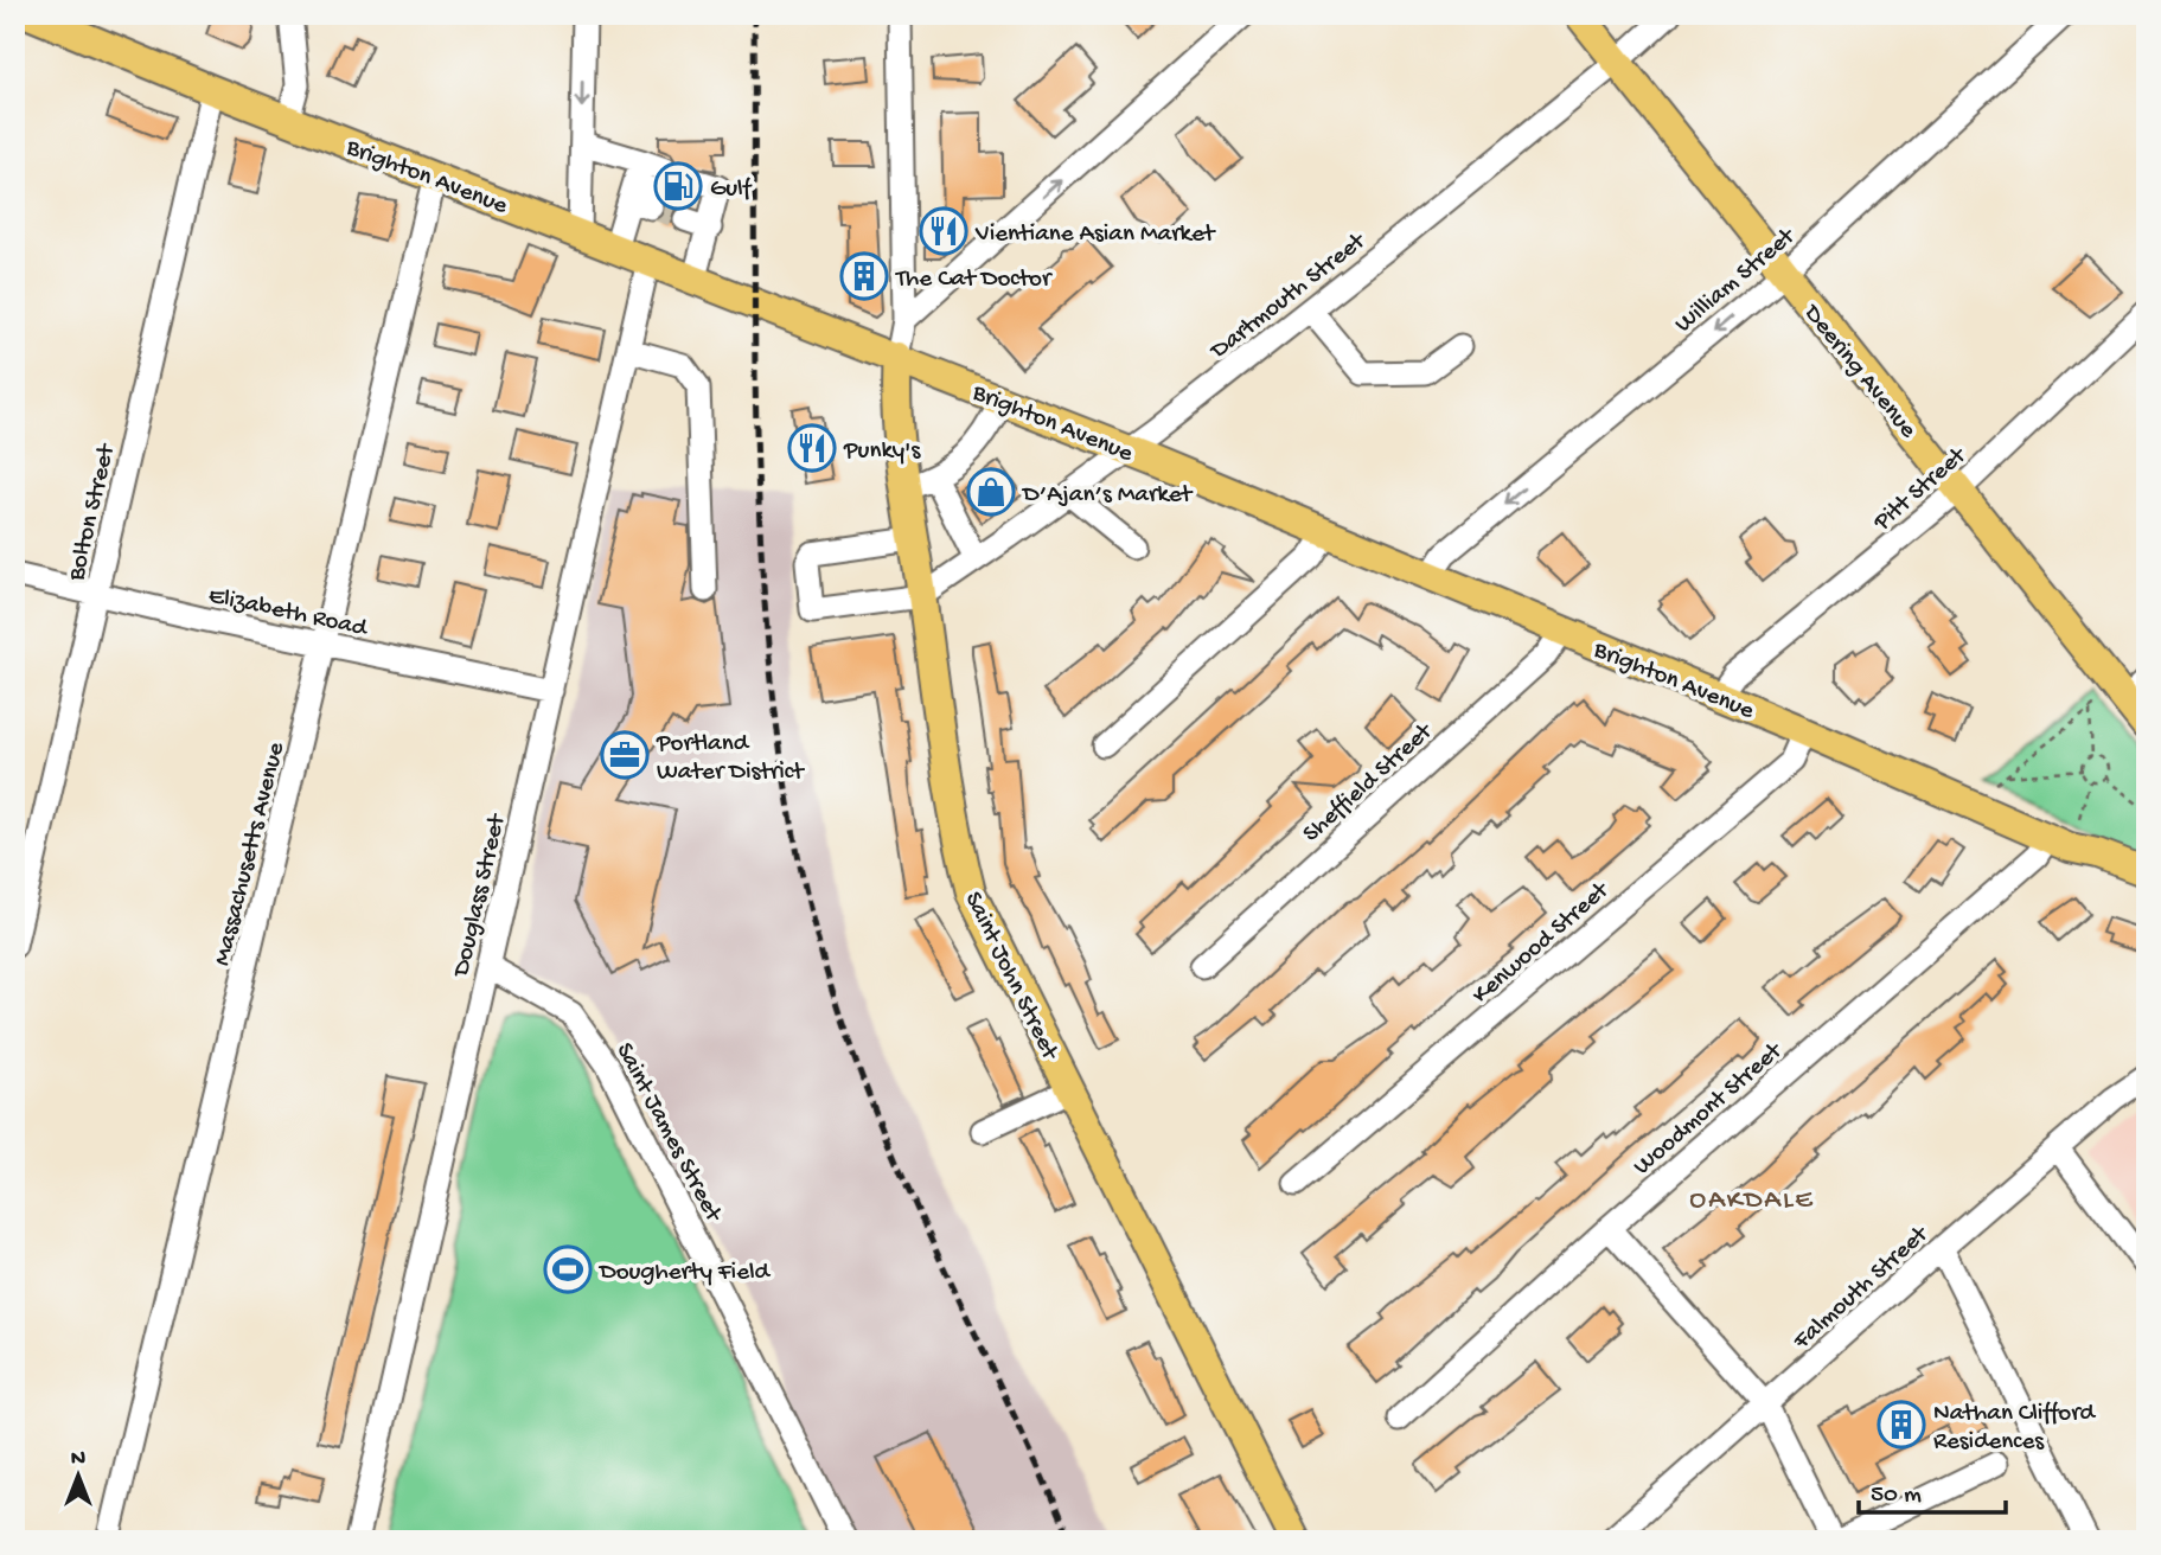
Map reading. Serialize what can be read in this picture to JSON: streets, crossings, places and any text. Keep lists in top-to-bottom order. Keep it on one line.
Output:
{"streets":{"main road":["Brighton Avenue","Deering Avenue","Saint John Street"],"street":["William Street","Dartmouth Street","Pitt Street","Bolton Street","Elizabeth Road","Sheffield Street","Massachusetts Avenue","Douglass Street","Kenwood Street","Woodmont Street","Saint James Street","Falmouth Street"]},"crossings":[["Brighton Avenue","William Street"],["Brighton Avenue","Dartmouth Street"],["Brighton Avenue","Pitt Street"],["Brighton Avenue","Bolton Street"],["Brighton Avenue","Sheffield Street"],["Brighton Avenue","Massachusetts Avenue"],["Brighton Avenue","Douglass Street"],["Brighton Avenue","Kenwood Street"],["Brighton Avenue","Saint John Street"],["Brighton Avenue","Woodmont Street"],["William Street","Deering Avenue"],["Dartmouth Street","Deering Avenue"],["Dartmouth Street","Saint John Street"],["Deering Avenue","Pitt Street"],["Bolton Street","Elizabeth Road"],["Elizabeth Road","Massachusetts Avenue"],["Elizabeth Road","Douglass Street"],["Douglass Street","Saint James Street"]],"one_way":["William Street"],"districts":["OAKDALE"],"places":{"fuel station":["Gulf"],"restaurant":["Vientiane Asian Market","Punky's"],"building":["The Cat Doctor","Nathan Clifford Residences"],"shop":["D’Ajan’s Market"],"office":["Portland Water District"],"sports":["Dougherty Field"]},"scale_bar":"50 m","north":"top"}
